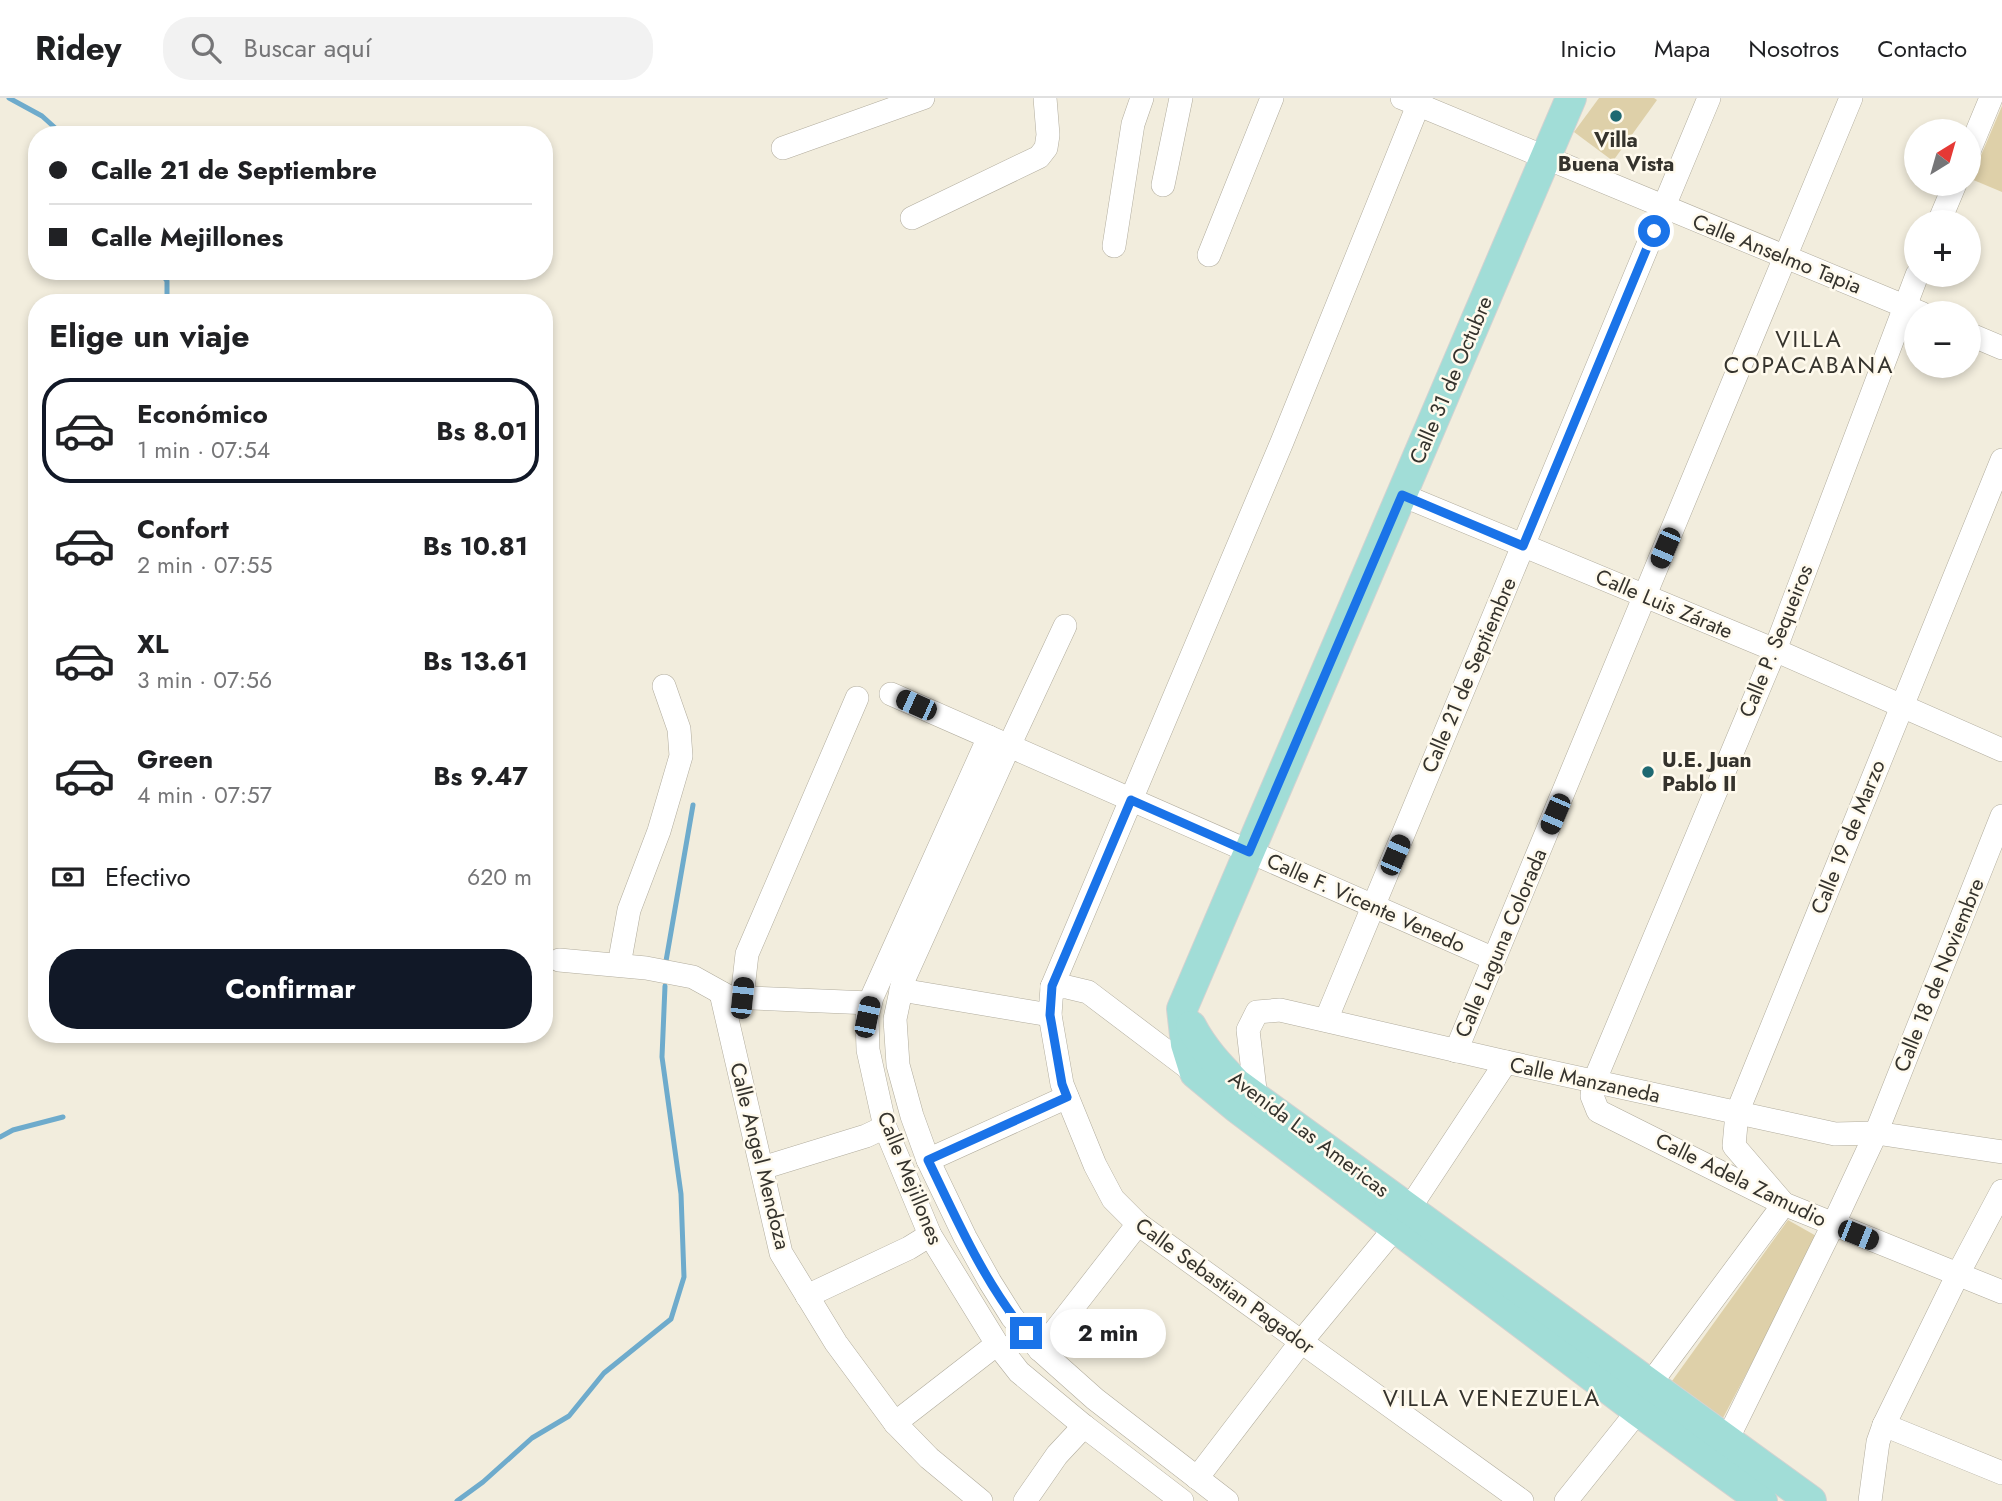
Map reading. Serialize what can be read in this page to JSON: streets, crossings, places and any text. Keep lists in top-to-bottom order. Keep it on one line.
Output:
{"streets":{"main road":["Calle 31 de Octubre","Avenida Las Americas"],"street":["Calle Anselmo Tapia","Calle Luis Zárate","Calle P. Sequeiros","Calle 21 de Septiembre","Calle 19 de Marzo","Calle F. Vicente Venedo","Calle Laguna Colorada","Calle 18 de Noviembre","Calle Manzaneda","Calle Angel Mendoza","Calle Mejillones","Calle Adela Zamudio","Calle Sebastian Pagador"]},"crossings":[["Calle Anselmo Tapia","Calle 31 de Octubre"],["Calle Anselmo Tapia","Calle 21 de Septiembre"],["Calle Anselmo Tapia","Calle Laguna Colorada"],["Calle Anselmo Tapia","Calle Sebastian Pagador"],["Calle 31 de Octubre","Calle Luis Zárate"],["Calle 31 de Octubre","Calle F. Vicente Venedo"],["Calle 31 de Octubre","Avenida Las Americas"],["Calle Luis Zárate","Calle P. Sequeiros"],["Calle Luis Zárate","Calle 21 de Septiembre"],["Calle Luis Zárate","Calle 19 de Marzo"],["Calle Luis Zárate","Calle Laguna Colorada"],["Calle P. Sequeiros","Calle Manzaneda"],["Calle P. Sequeiros","Calle Adela Zamudio"],["Calle 21 de Septiembre","Calle F. Vicente Venedo"],["Calle 21 de Septiembre","Calle Manzaneda"],["Calle 19 de Marzo","Calle Manzaneda"],["Calle 19 de Marzo","Calle Adela Zamudio"],["Calle F. Vicente Venedo","Calle Laguna Colorada"],["Calle F. Vicente Venedo","Calle Mejillones"],["Calle F. Vicente Venedo","Calle Sebastian Pagador"],["Calle Laguna Colorada","Calle Manzaneda"],["Calle 18 de Noviembre","Calle Manzaneda"],["Calle 18 de Noviembre","Avenida Las Americas"],["Calle 18 de Noviembre","Calle Adela Zamudio"],["Calle Manzaneda","Avenida Las Americas"],["Calle Manzaneda","Calle Adela Zamudio"]],"districts":["VILLA COPACABANA","VILLA VENEZUELA"],"places":["Villa Buena Vista","U.E. Juan Pablo II"],"north":"top right","page":{"header":"Ridey","search":"Buscar aquí","nav":["Inicio","Mapa","Nosotros","Contacto"],"map_buttons":["+","−"],"banner":["Calle 21 de Septiembre","Calle Mejillones"],"heading":"Elige un viaje","list":[{"name":"Económico","note":"1 min · 07:54","value":"Bs 8.01"},{"name":"Confort","note":"2 min · 07:55","value":"Bs 10.81"},{"name":"XL","note":"3 min · 07:56","value":"Bs 13.61"},{"name":"Green","note":"4 min · 07:57","value":"Bs 9.47"}],"pay":["Efectivo","620 m"],"buttons":"Confirmar","bubble":"2 min"}}
